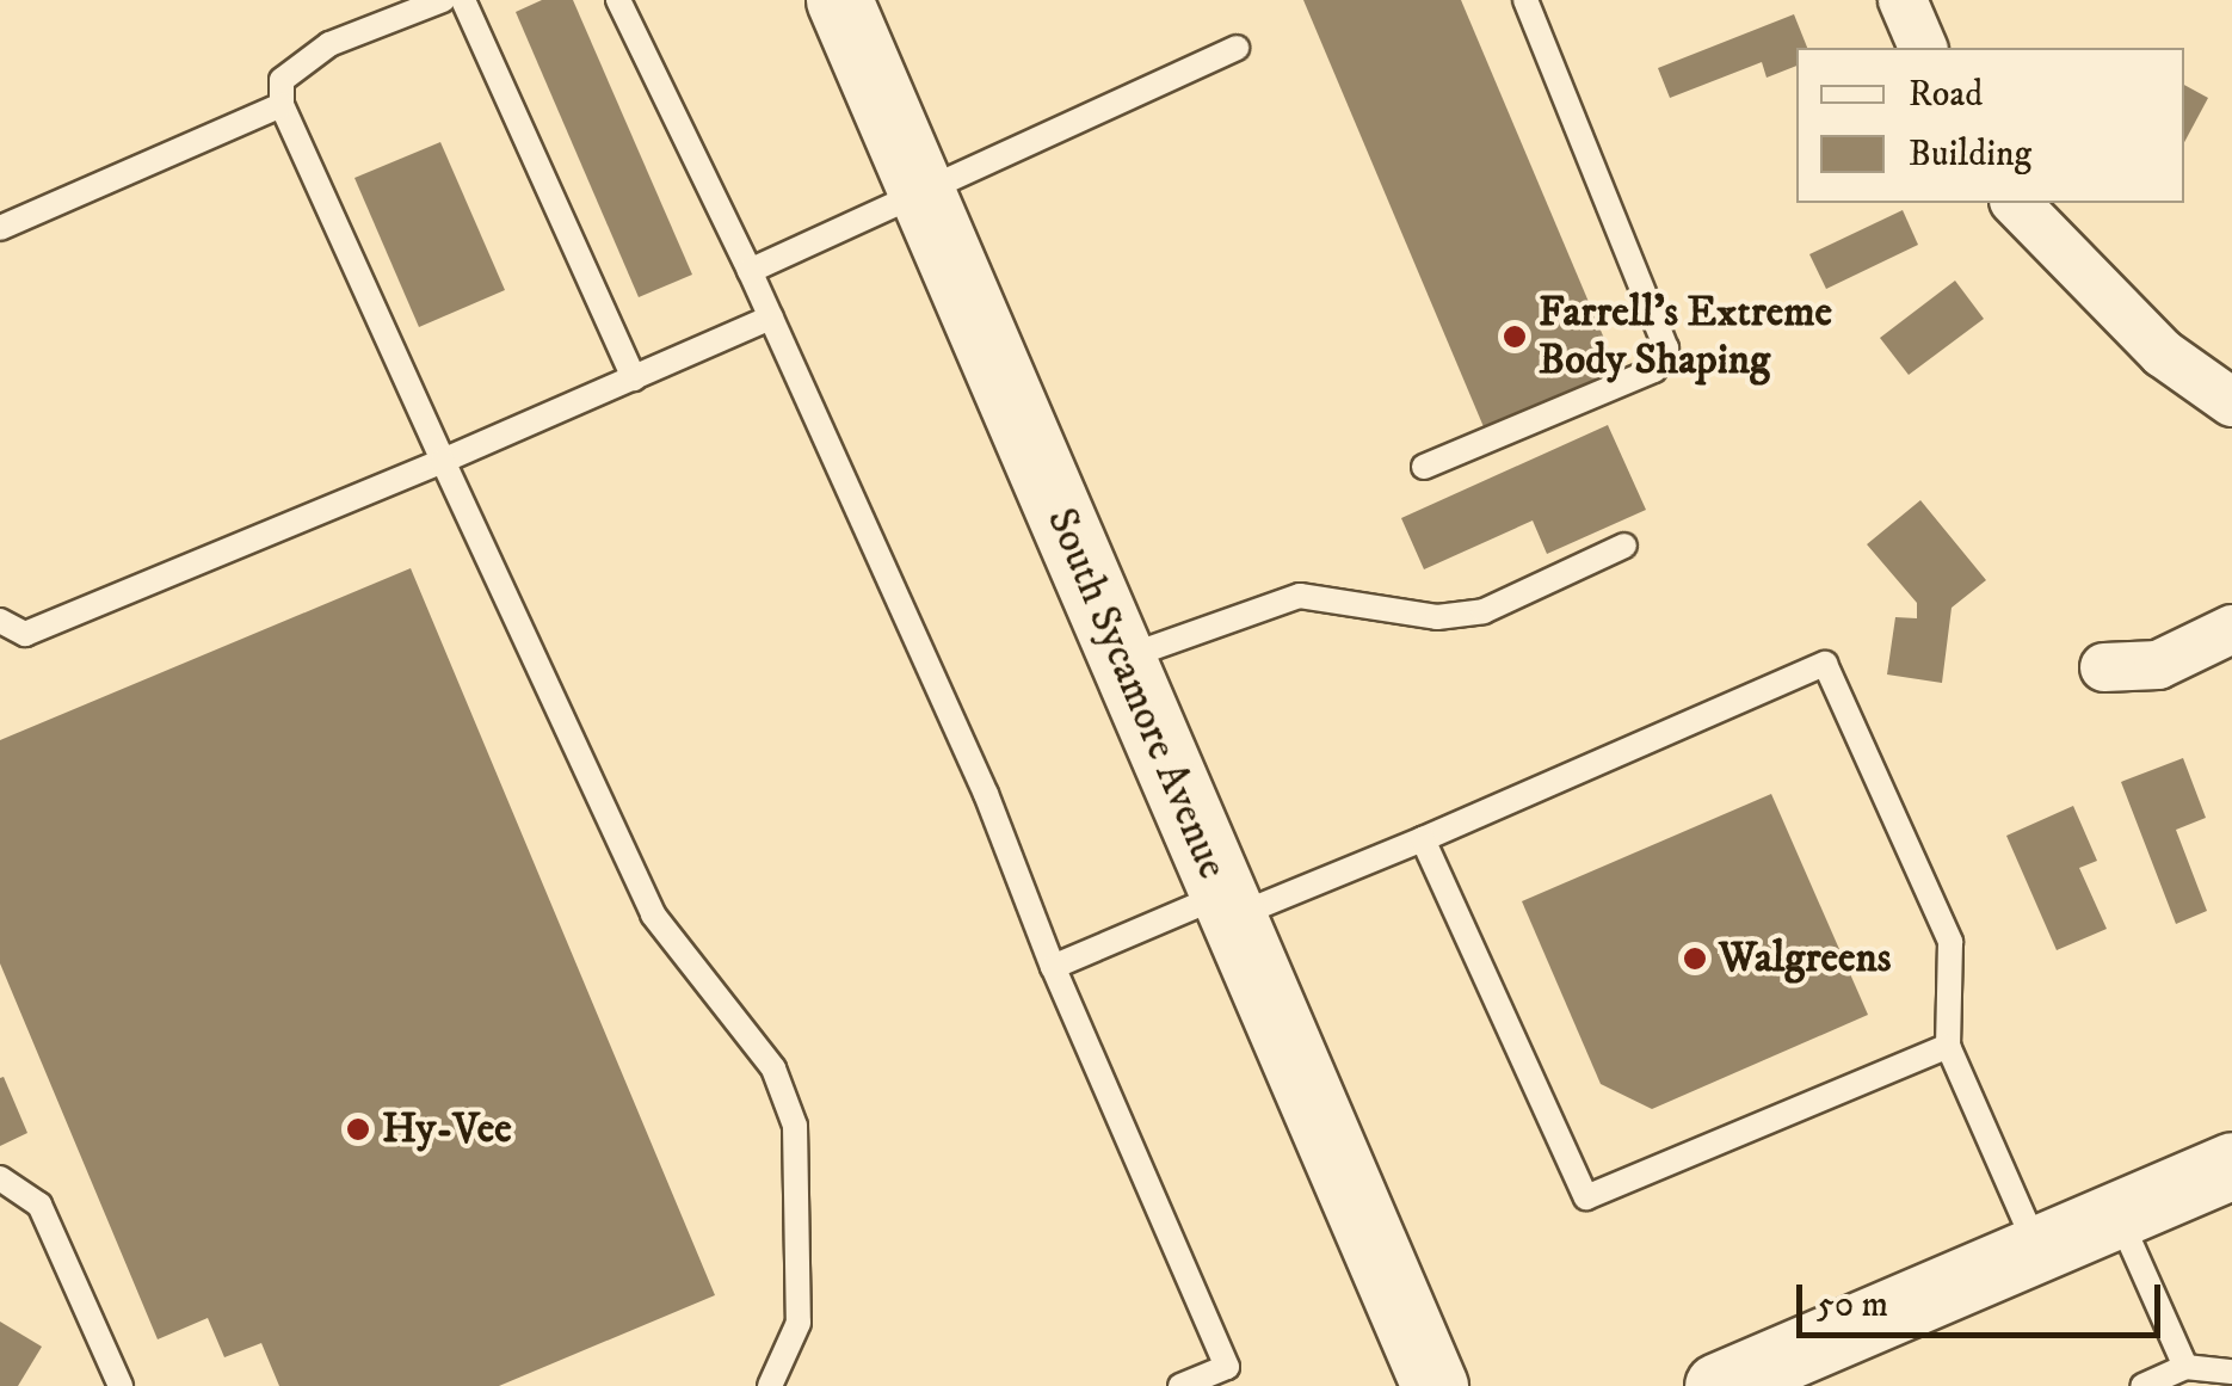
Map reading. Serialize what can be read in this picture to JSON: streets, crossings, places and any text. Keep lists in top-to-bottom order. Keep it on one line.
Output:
{"streets":{"main road":["South Sycamore Avenue"]},"places":["Farrell's Extreme Body Shaping","Walgreens","Hy-Vee"],"legend":["Road","Building"],"scale_bar":"50 m"}
